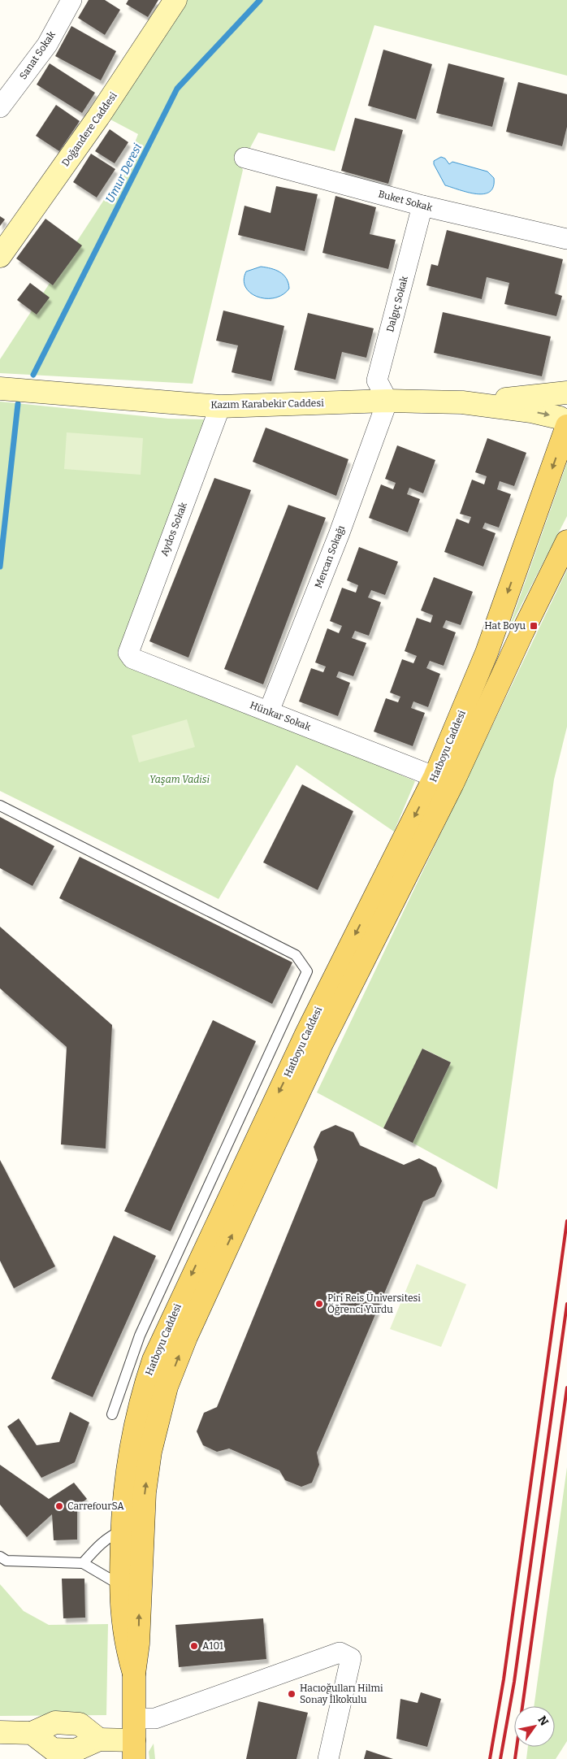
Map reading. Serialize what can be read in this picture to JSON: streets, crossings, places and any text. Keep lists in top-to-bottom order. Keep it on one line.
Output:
{"streets":{"main road":["Hatboyu Caddesi"],"street":["Sanat Sokak","Doğandere Caddesi","Buket Sokak","Dalgıç Sokak","Kazım Karabekir Caddesi","Aydos Sokak","Mercan Sokağı","Hünkar Sokak"]},"crossings":[["Buket Sokak","Dalgıç Sokak"],["Dalgıç Sokak","Kazım Karabekir Caddesi"],["Dalgıç Sokak","Mercan Sokağı"],["Kazım Karabekir Caddesi","Aydos Sokak"],["Kazım Karabekir Caddesi","Mercan Sokağı"],["Aydos Sokak","Hünkar Sokak"],["Mercan Sokağı","Hünkar Sokak"],["Hünkar Sokak","Hatboyu Caddesi"]],"water":["Umur Deresi"],"parks":["Yaşam Vadisi"],"places":{"transit":["Hat Boyu"],"other":["Piri Reis Üniversitesi Öğrenci Yurdu","CarrefourSA","A101","Hacıoğulları Hilmi Sonay İlkokulu"]},"north":"top right"}
